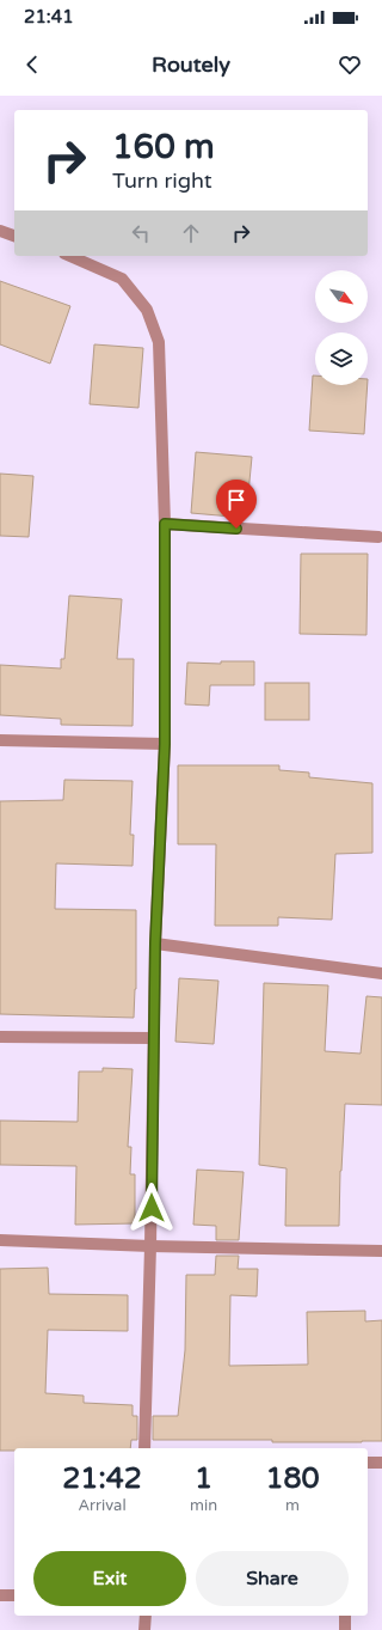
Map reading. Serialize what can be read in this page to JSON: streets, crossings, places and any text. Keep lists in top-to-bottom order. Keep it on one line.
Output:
{"north":"bottom right","page":{"status":"21:41","header":"Routely","turn":["160 m","Turn right"],"eta":["21:42","Arrival","1","min","180","m"],"buttons":["Exit","Share"]}}
